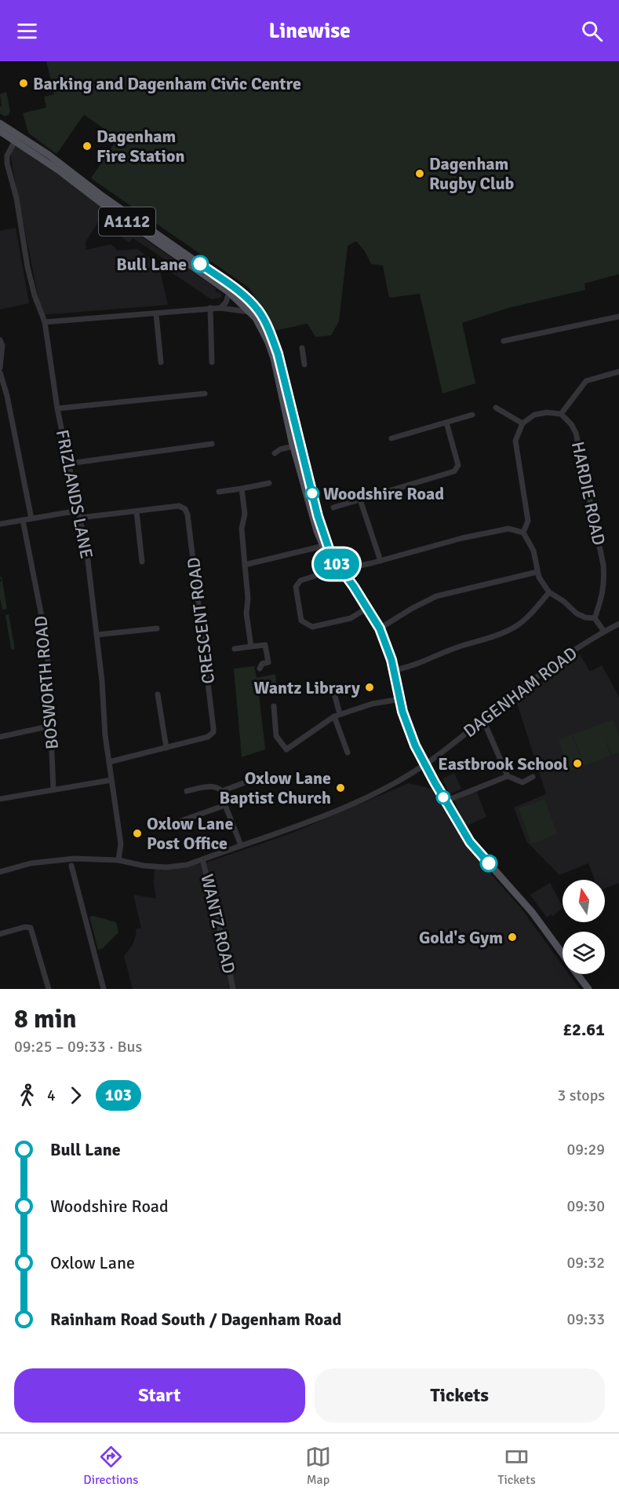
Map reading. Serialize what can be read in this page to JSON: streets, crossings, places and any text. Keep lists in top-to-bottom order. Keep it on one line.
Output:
{"streets":{"main road":["A1112"],"street":["HARDIE ROAD","FRIZLANDS LANE","CRESCENT ROAD","BOSWORTH ROAD","DAGENHAM ROAD","WANTZ ROAD"]},"crossings":[["A1112","FRIZLANDS LANE"],["A1112","DAGENHAM ROAD"],["FRIZLANDS LANE","CRESCENT ROAD"],["FRIZLANDS LANE","DAGENHAM ROAD"],["DAGENHAM ROAD","WANTZ ROAD"]],"places":["Barking and Dagenham Civic Centre","Dagenham Fire Station","Dagenham Rugby Club","Bull Lane","Woodshire Road","Wantz Library","Eastbrook School","Oxlow Lane Baptist Church","Oxlow Lane Post Office","Gold's Gym"],"lines":["bus line 103"],"north":"top","page":{"header":"Linewise","on_map":"103","heading":["8 min","09:25 – 09:33 · Bus","£2.61"],"legs":["4","103","3 stops"],"list":[{"name":"Bull Lane","value":"09:29"},{"name":"Woodshire Road","value":"09:30"},{"name":"Oxlow Lane","value":"09:32"},{"name":"Rainham Road South / Dagenham Road","value":"09:33"}],"buttons":["Start","Tickets"],"tabs":["Directions","Map","Tickets"]}}
